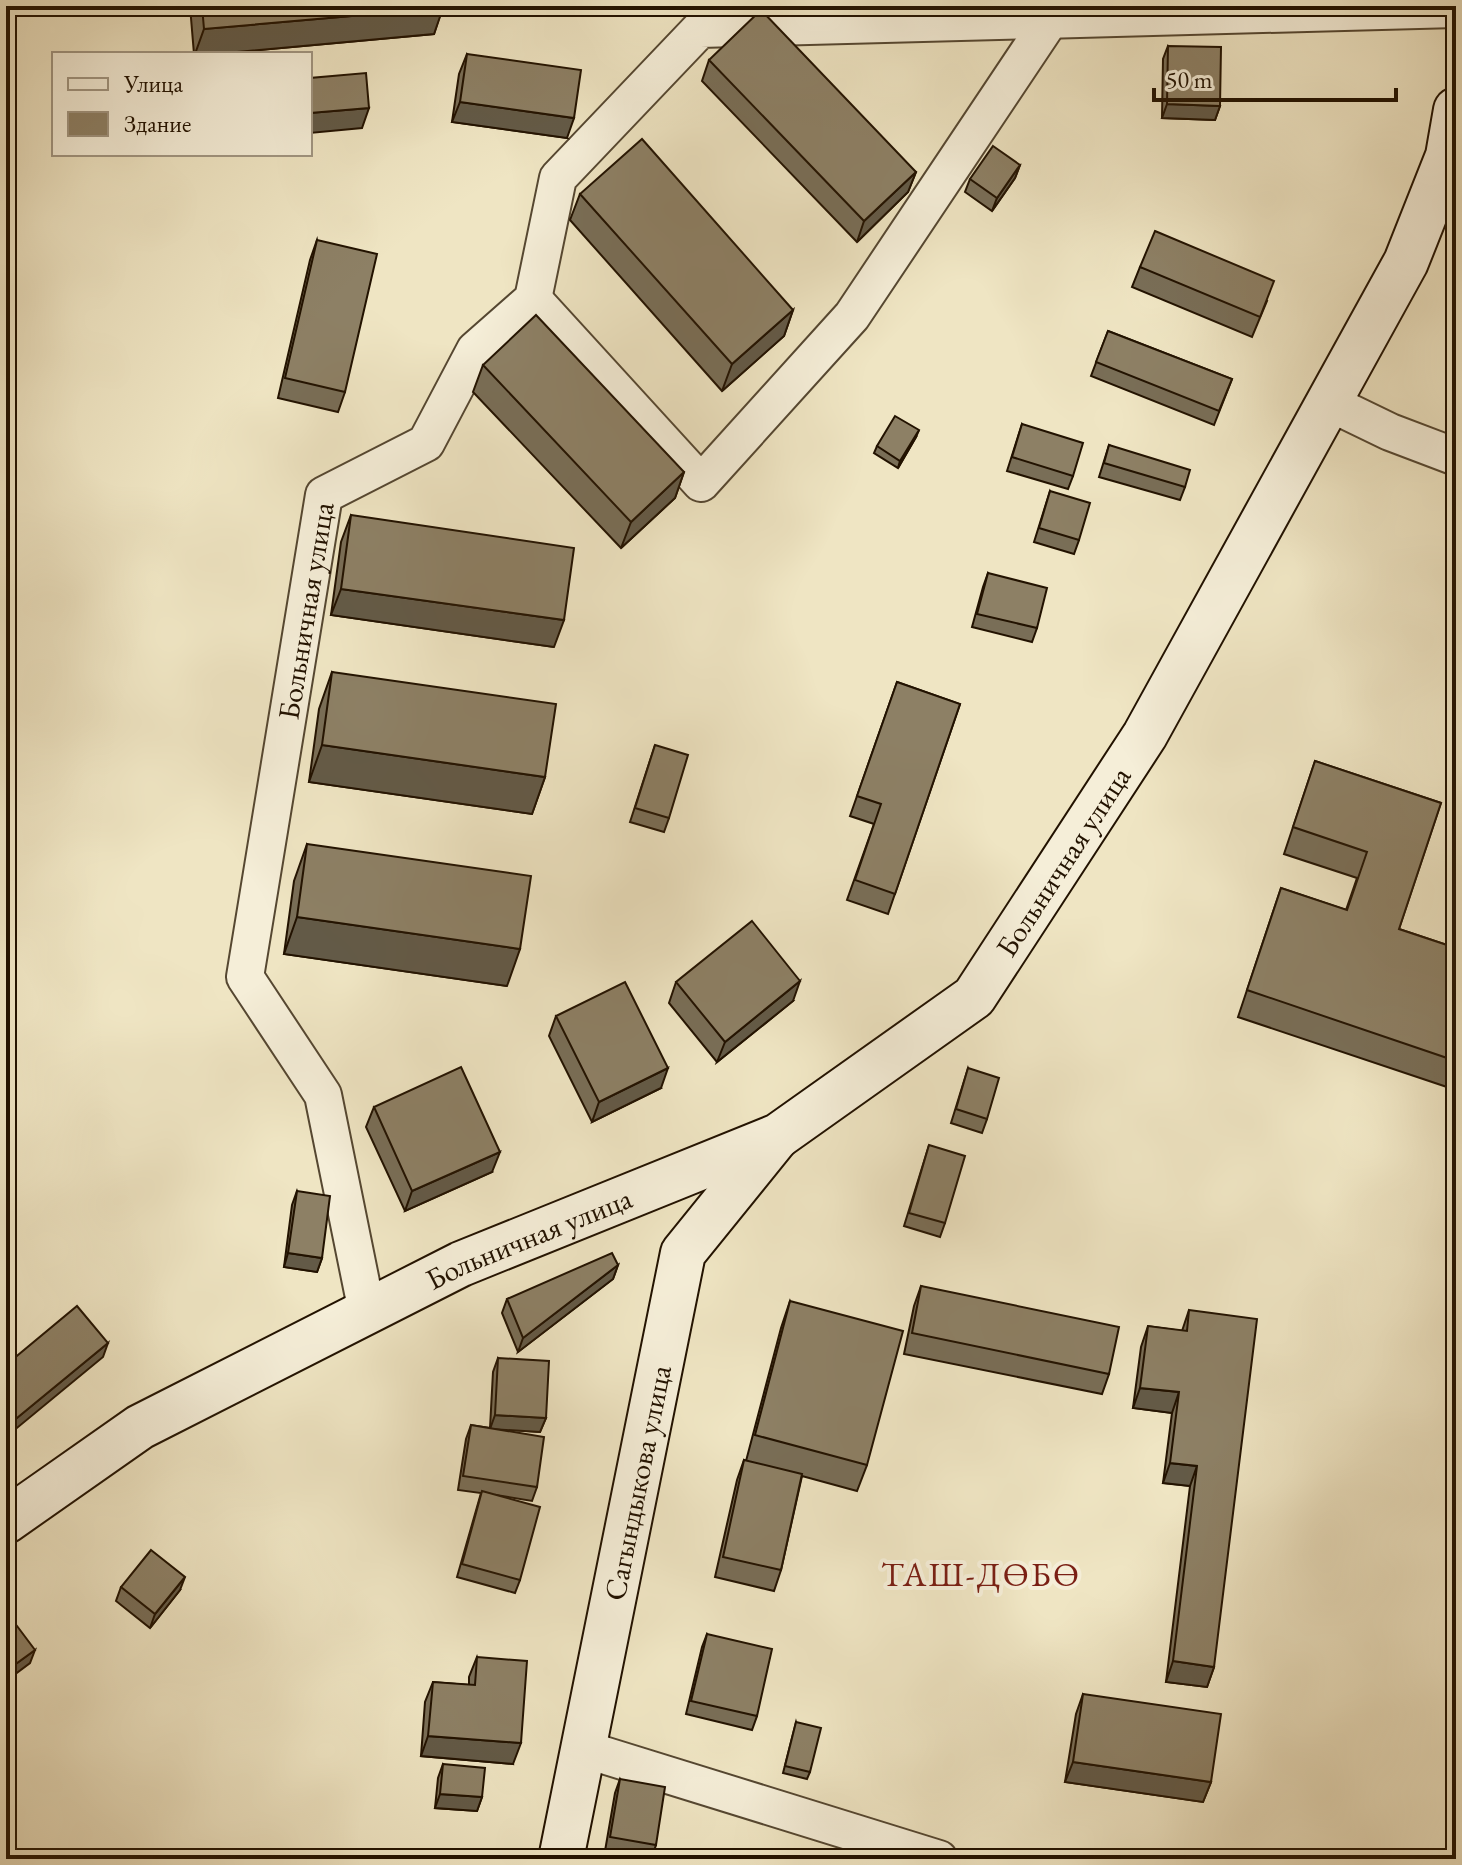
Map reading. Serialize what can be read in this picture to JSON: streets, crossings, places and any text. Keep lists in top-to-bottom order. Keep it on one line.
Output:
{"streets":{"street":["Больничная улица","Сагындыкова улица"]},"crossings":[["Больничная улица","Сагындыкова улица"]],"districts":["ТАШ-ДӨБӨ"],"legend":["Улица","Здание"],"scale_bar":"50 m"}
